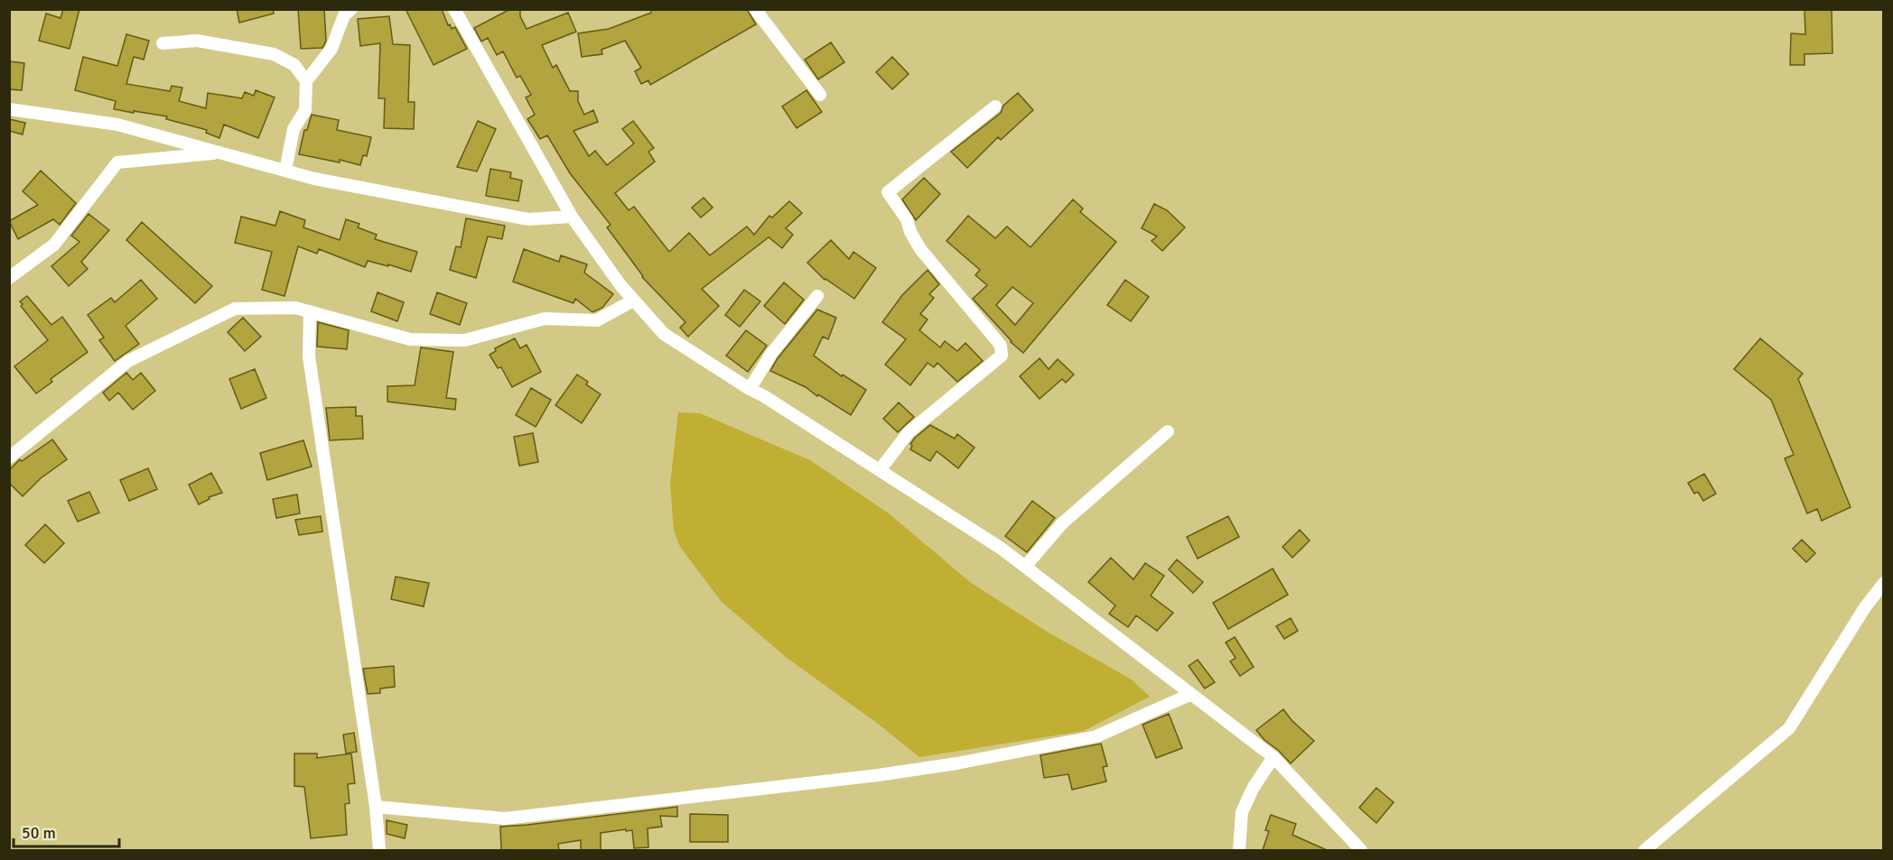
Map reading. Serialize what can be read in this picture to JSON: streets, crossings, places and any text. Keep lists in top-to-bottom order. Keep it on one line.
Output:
{"scale_bar":"50 m"}
